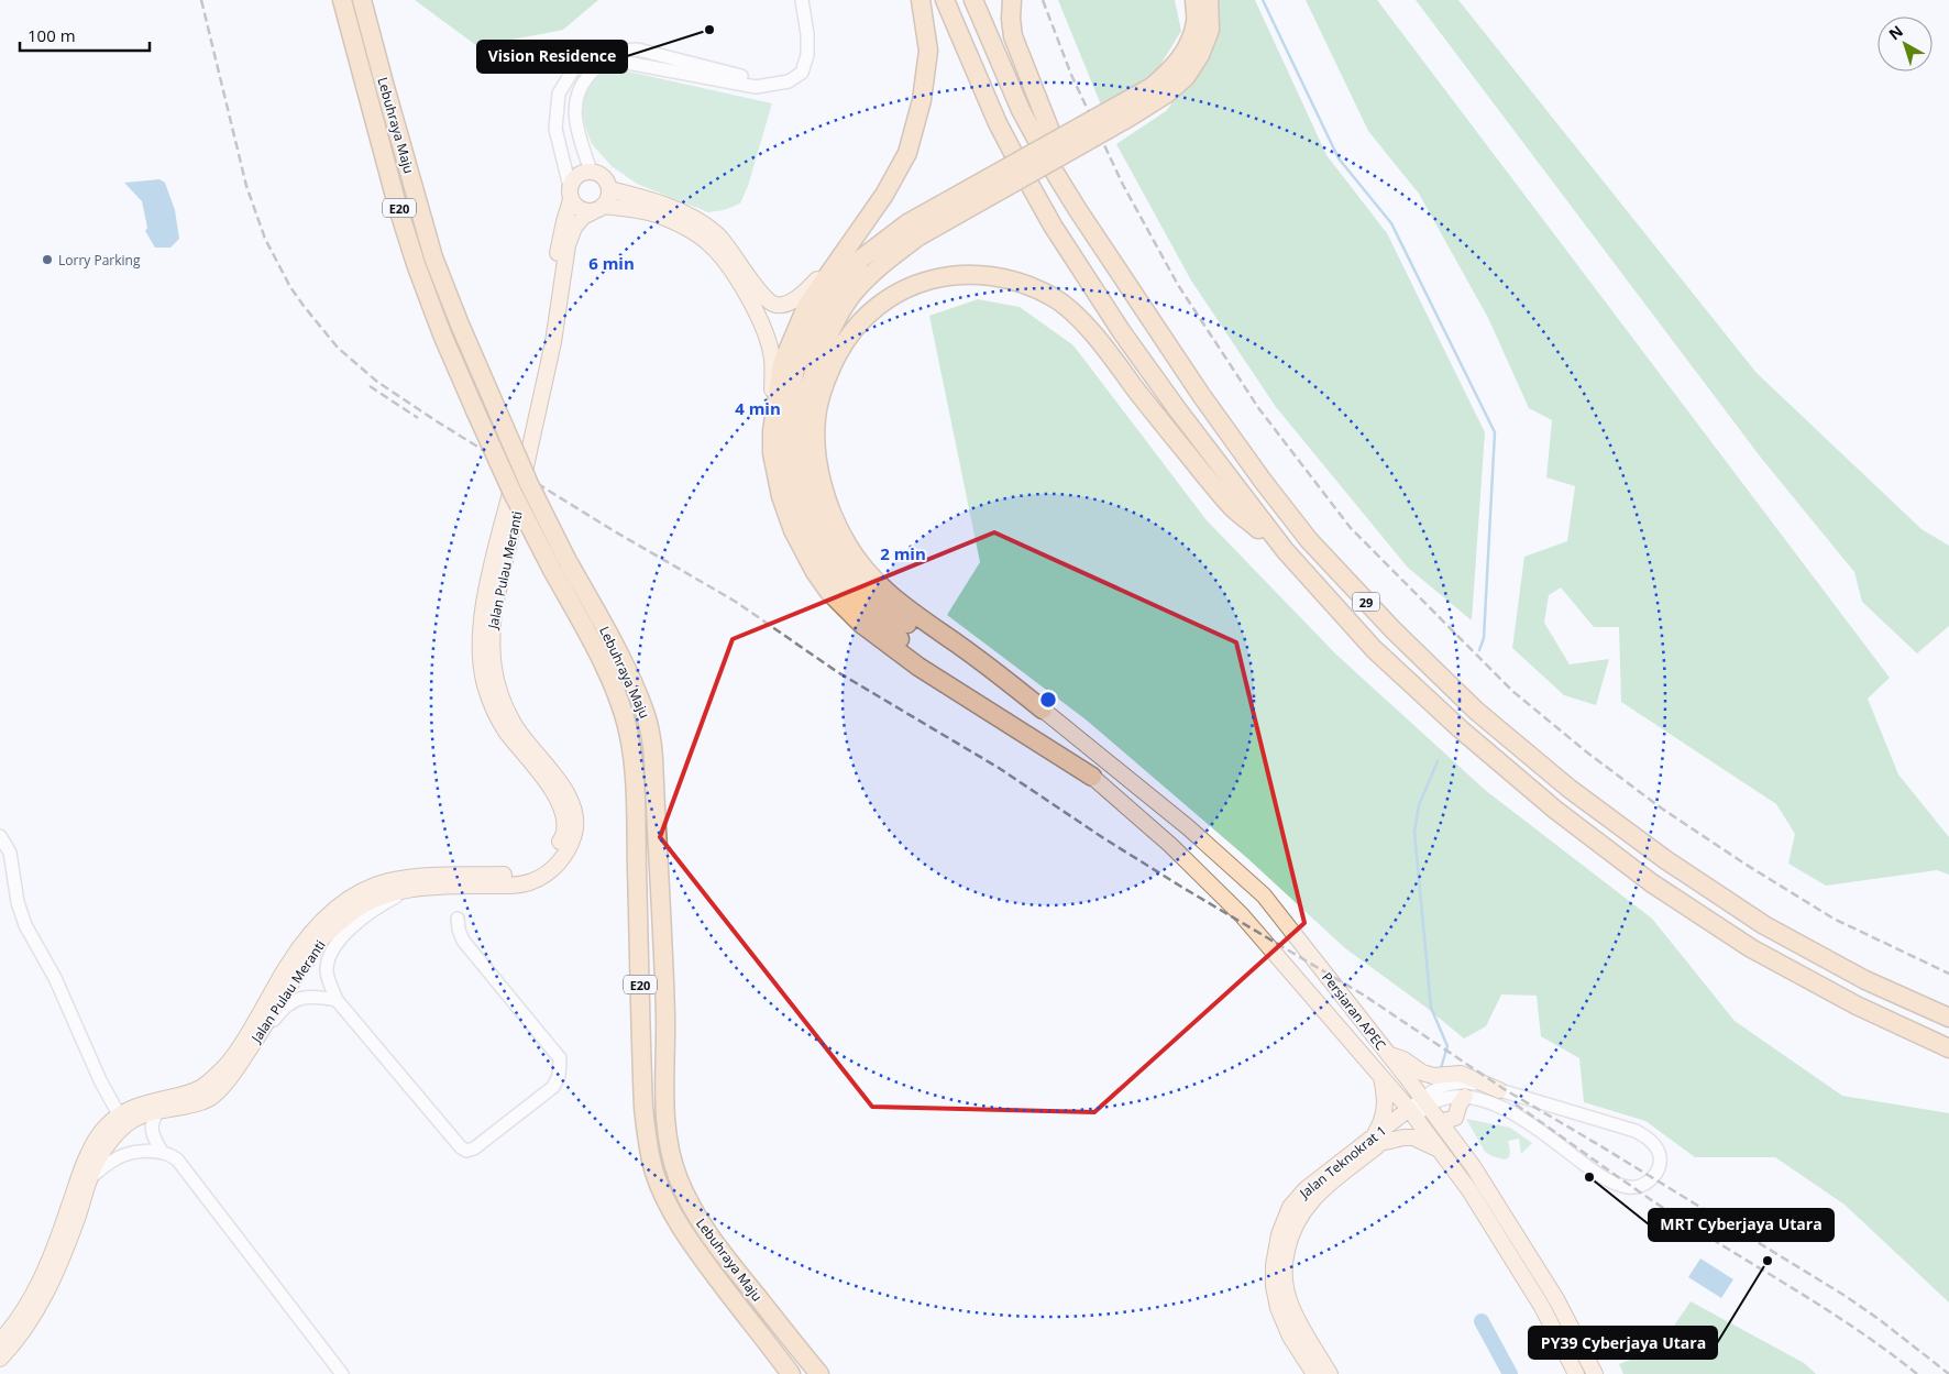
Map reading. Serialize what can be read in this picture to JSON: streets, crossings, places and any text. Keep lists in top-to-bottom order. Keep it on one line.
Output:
{"streets":{"highway":["Lebuhraya Maju","E20","29"],"main road":["Jalan Pulau Meranti","Persiaran APEC","Jalan Teknokrat 1"]},"crossings":[["Persiaran APEC","Jalan Teknokrat 1"]],"places":["Vision Residence","Lorry Parking","MRT Cyberjaya Utara","PY39 Cyberjaya Utara"],"scale_bar":"100 m","north":"top left","rings":["6 min","4 min","2 min"]}
